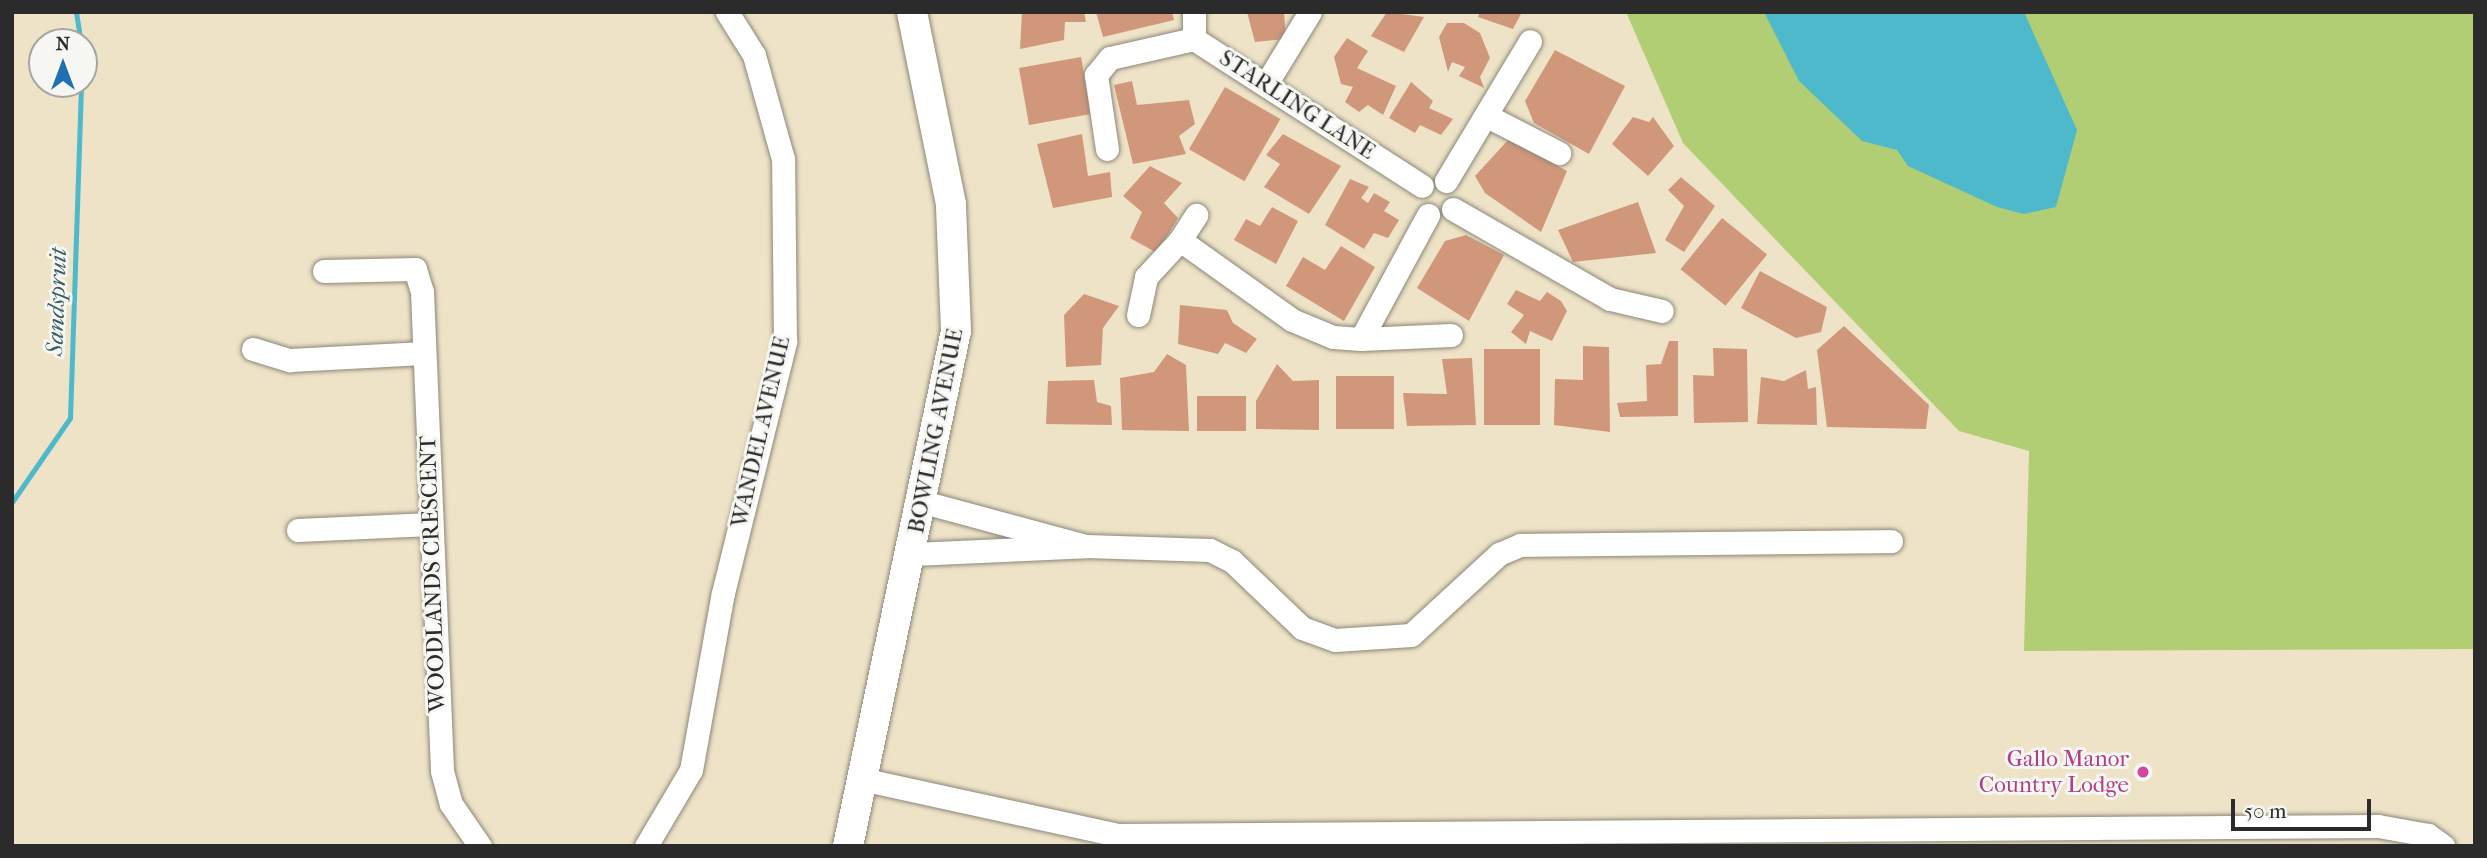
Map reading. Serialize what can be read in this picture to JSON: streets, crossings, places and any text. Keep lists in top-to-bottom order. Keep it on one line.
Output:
{"streets":{"main road":["BOWLING AVENUE"],"street":["STARLING LANE","WANDEL AVENUE","WOODLANDS CRESCENT"]},"water":["Sandspruit"],"places":["Gallo Manor Country Lodge"],"scale_bar":"50 m","north":"top"}
